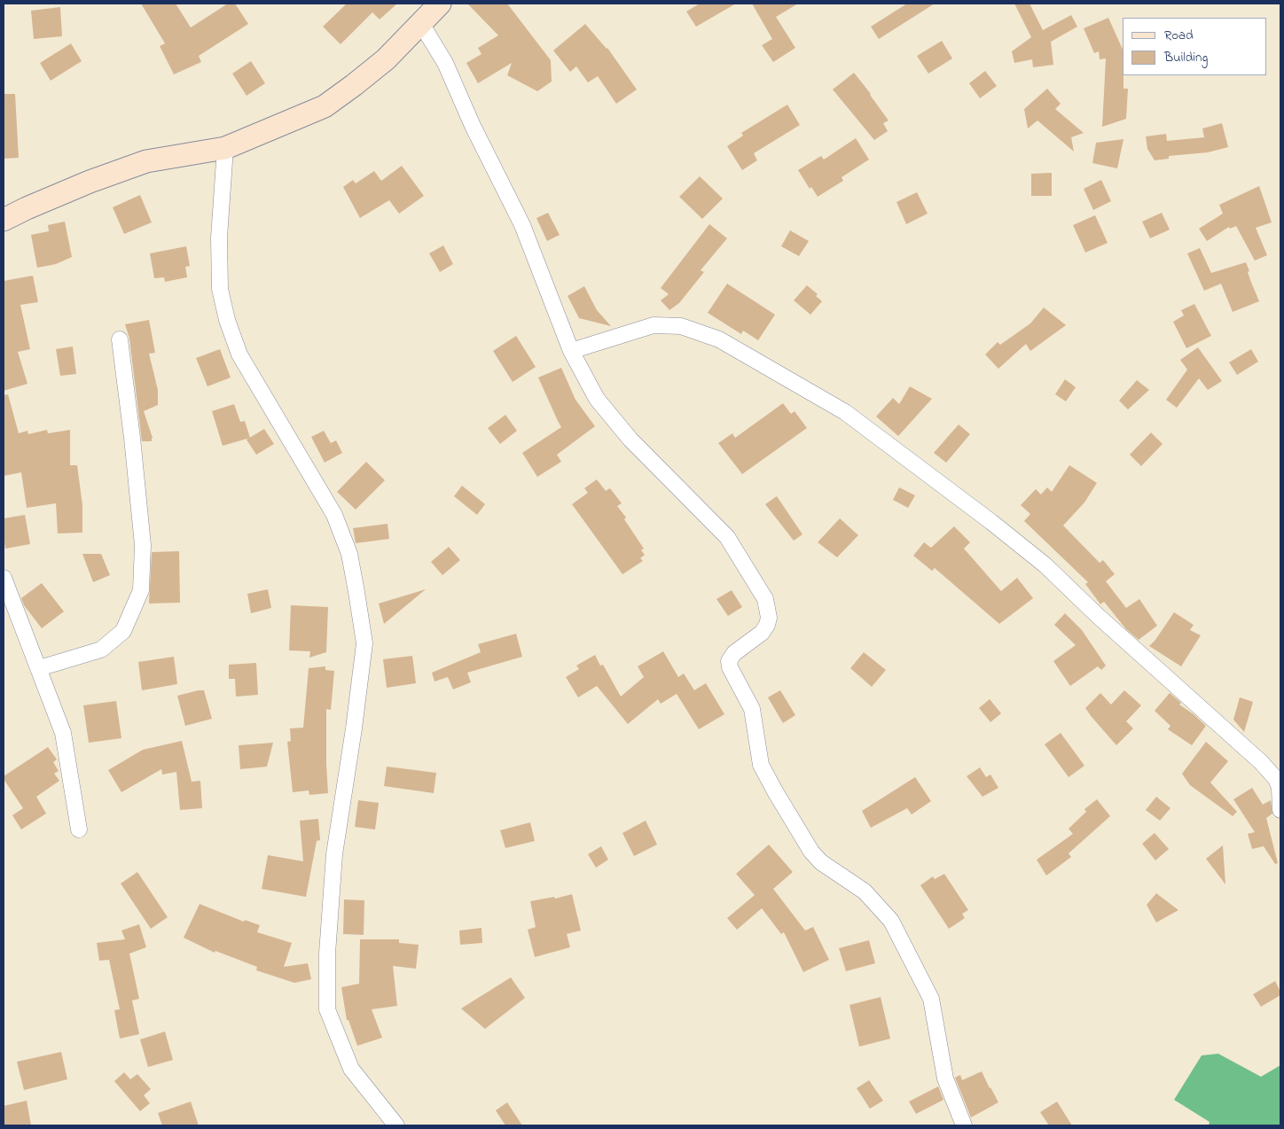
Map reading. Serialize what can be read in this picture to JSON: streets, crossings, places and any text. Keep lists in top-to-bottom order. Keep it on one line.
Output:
{"legend":["Road","Building"]}
